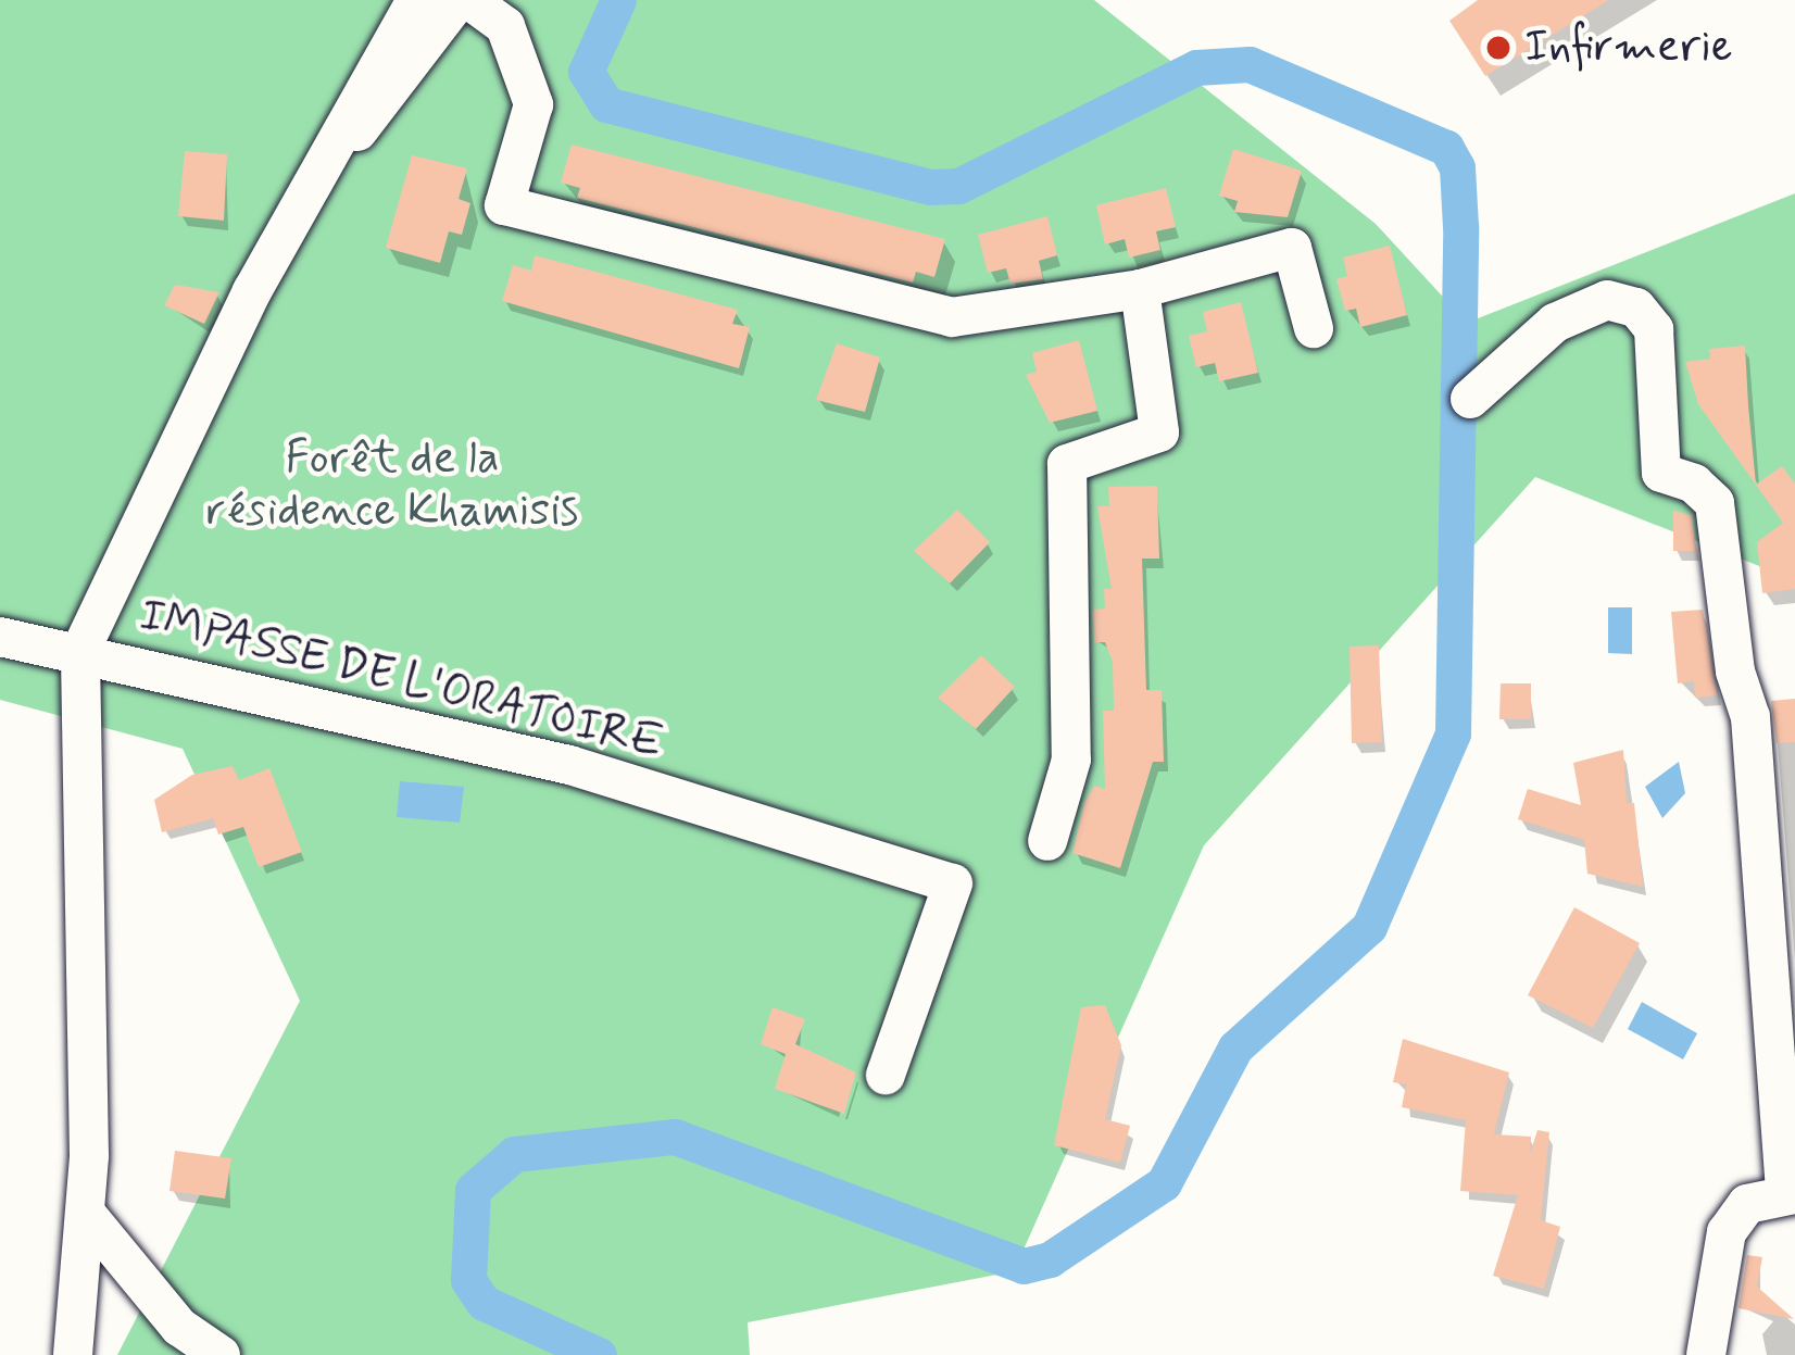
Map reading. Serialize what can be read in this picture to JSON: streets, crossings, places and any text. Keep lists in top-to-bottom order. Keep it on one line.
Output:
{"streets":{"street":["IMPASSE DE L'ORATOIRE"]},"parks":["Forêt de la résidence Khamisis"],"places":["Infirmerie"]}
